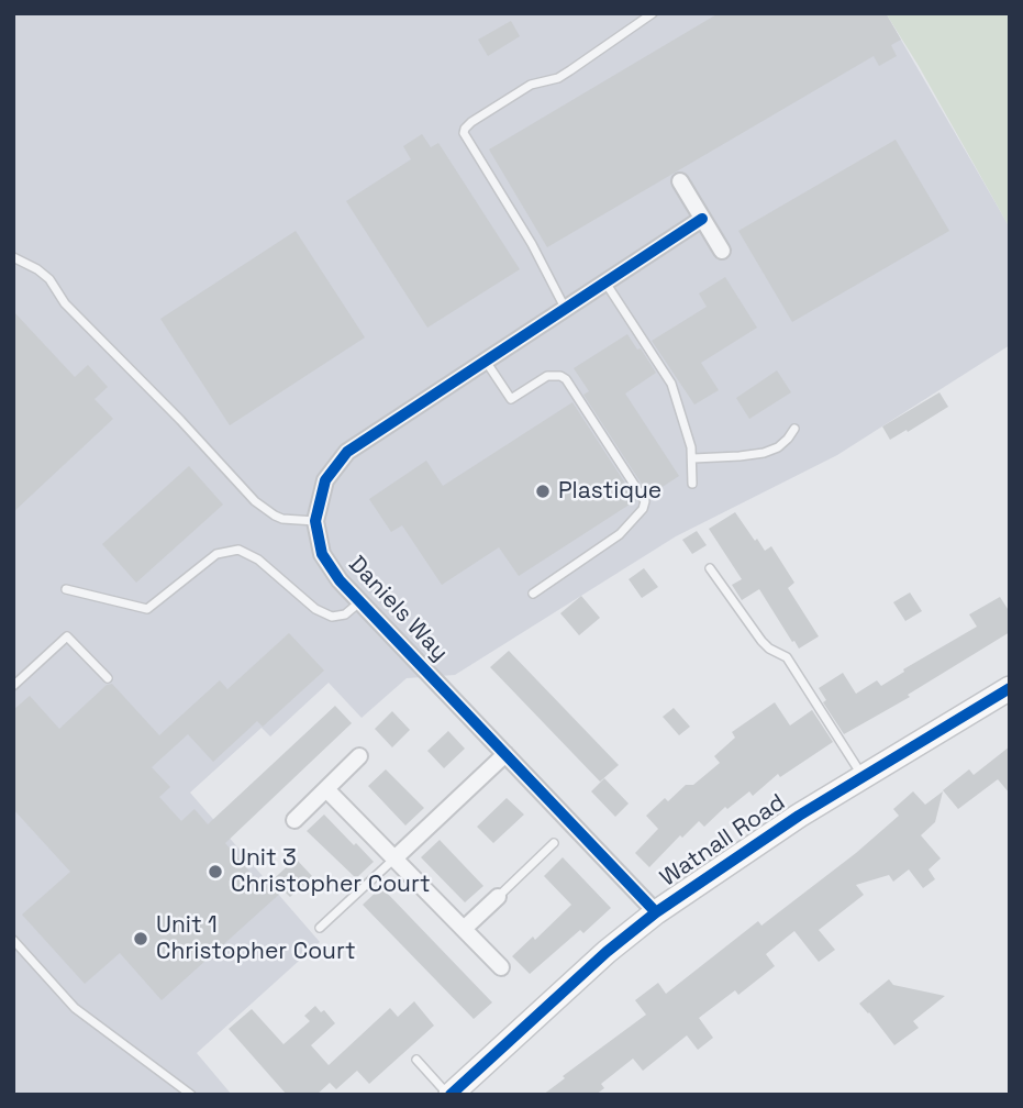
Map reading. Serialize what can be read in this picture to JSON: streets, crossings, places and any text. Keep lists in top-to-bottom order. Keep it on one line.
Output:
{"streets":{"main road":["Watnall Road"],"street":["Daniels Way"]},"crossings":[["Daniels Way","Watnall Road"]],"places":["Plastique","Unit 3 Christopher Court","Unit 1 Christopher Court"]}
